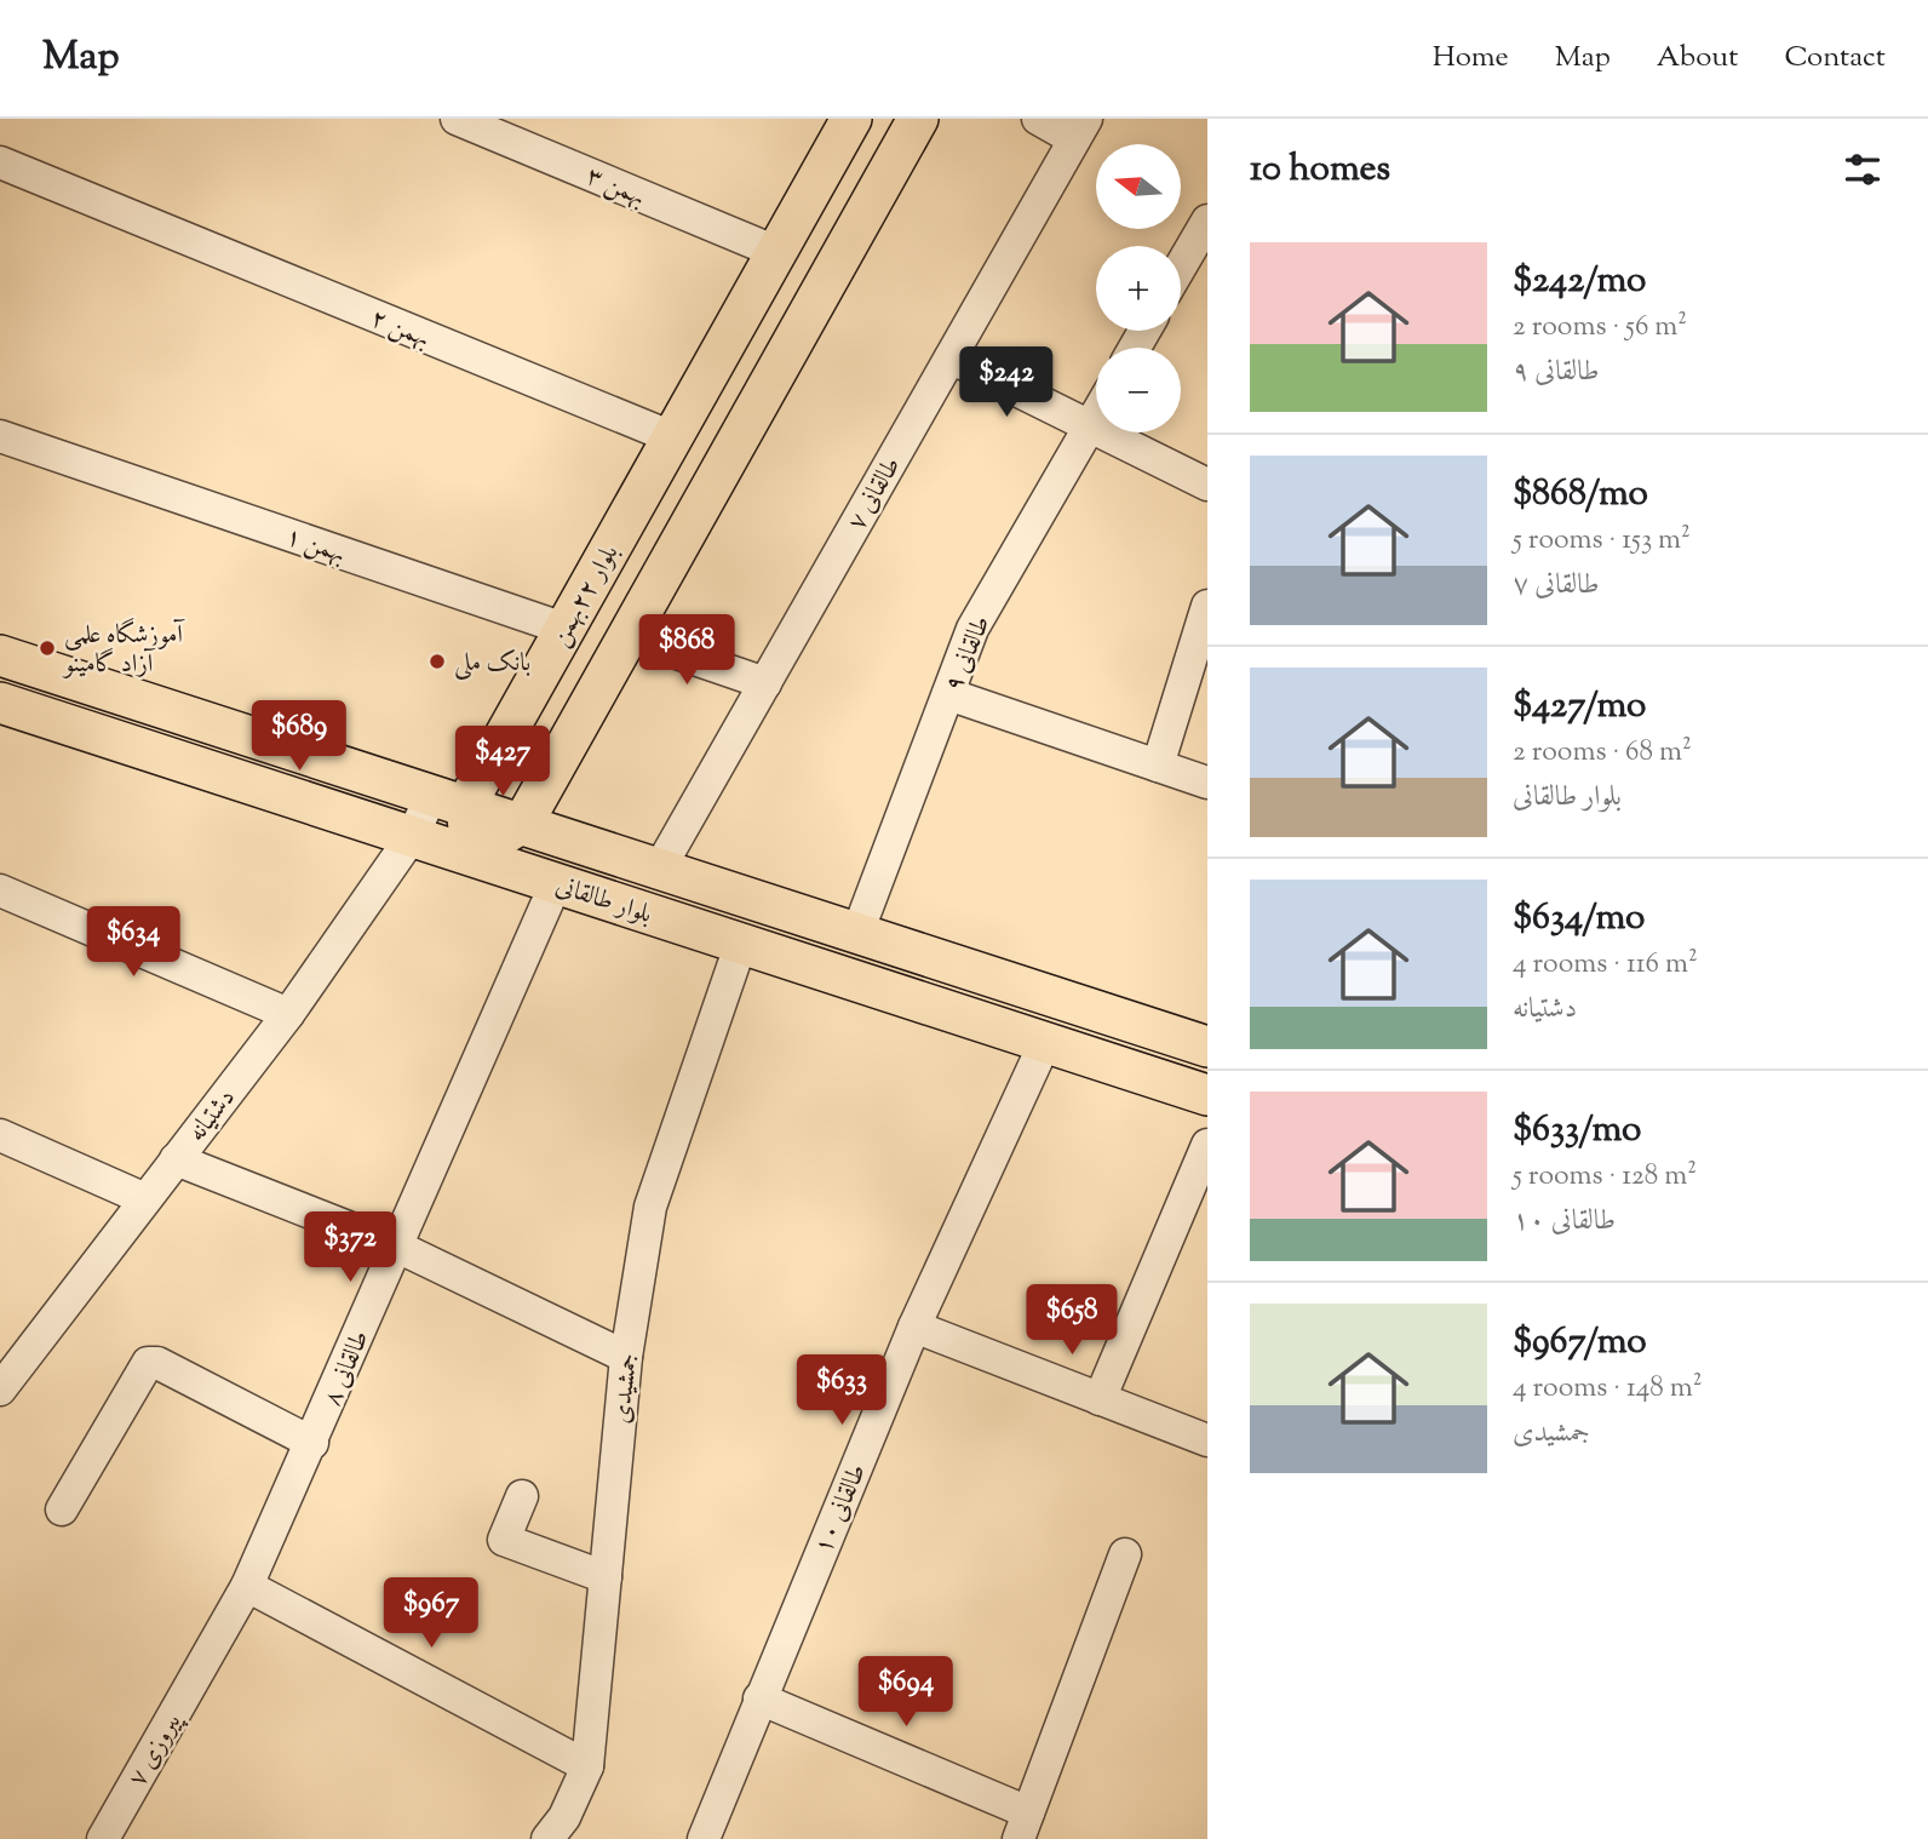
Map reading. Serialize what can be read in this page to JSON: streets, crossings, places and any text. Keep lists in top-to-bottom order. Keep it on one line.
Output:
{"streets":{"main road":["بلوار ۲۲بهمن","بلوار طالقانی"],"street":["بهمن ۳","بهمن ۲","طالقانی ۷","بهمن ۱","طالقانی ۹","دشتیانه","طالقانی ۸","جمشیدی","طالقانی ۱۰","پیروزی ۷"]},"crossings":[["بهمن ۳","بلوار ۲۲بهمن"],["بهمن ۲","بلوار ۲۲بهمن"],["طالقانی ۷","بلوار طالقانی"],["بهمن ۱","بلوار ۲۲بهمن"],["بلوار ۲۲بهمن","بلوار طالقانی"],["بلوار ۲۲بهمن","دشتیانه"],["طالقانی ۹","بلوار طالقانی"],["بلوار طالقانی","دشتیانه"],["بلوار طالقانی","طالقانی ۸"],["بلوار طالقانی","جمشیدی"],["بلوار طالقانی","طالقانی ۱۰"],["طالقانی ۸","پیروزی ۷"]],"places":["آموزشگاه علمی آزاد گامینو","بانک ملی"],"north":"left","page":{"header":"Map","nav":["Home","Map","About","Contact"],"heading":"10 homes","map_buttons":["+","−"],"list":[{"name":"$242/mo","note":"2 rooms · 56 m² · طالقانی ۹"},{"name":"$868/mo","note":"5 rooms · 153 m² · طالقانی ۷"},{"name":"$427/mo","note":"2 rooms · 68 m² · بلوار طالقانی"},{"name":"$634/mo","note":"4 rooms · 116 m² · دشتیانه"},{"name":"$633/mo","note":"5 rooms · 128 m² · طالقانی ۱۰"},{"name":"$967/mo","note":"4 rooms · 148 m² · جمشیدی"}],"price":["$242","$868","$689","$427","$634","$372","$658","$633","$967","$694"]}}
